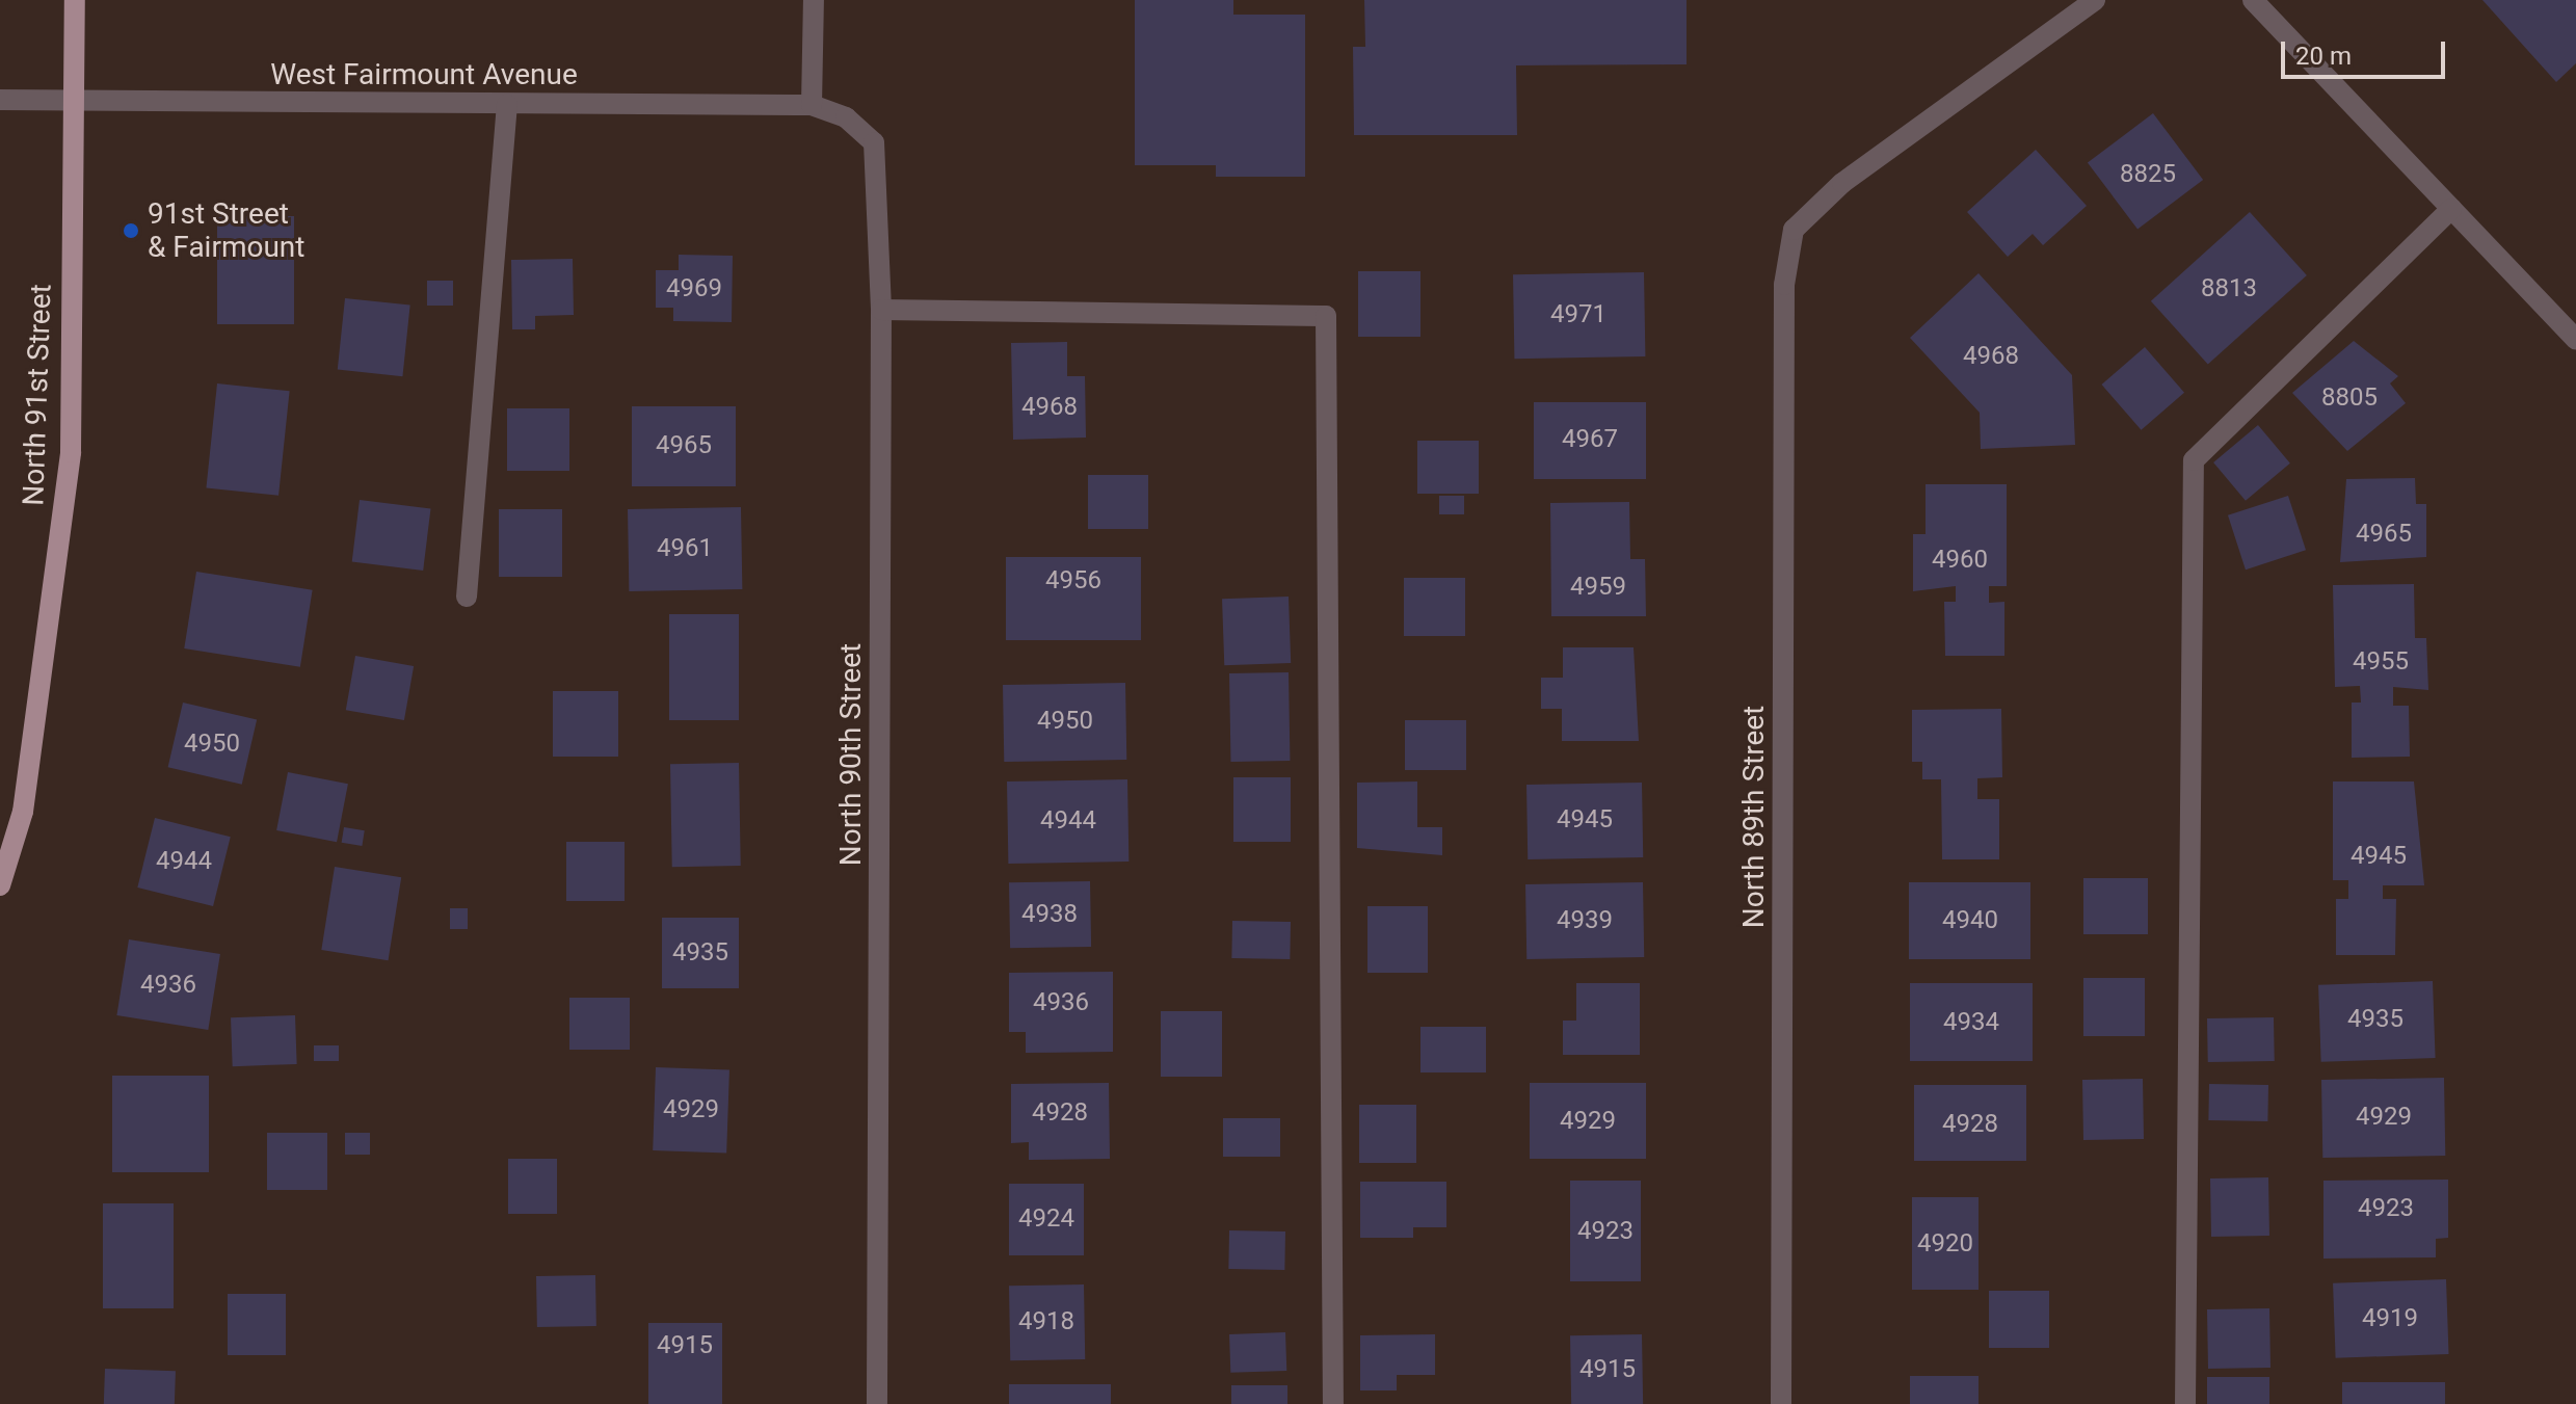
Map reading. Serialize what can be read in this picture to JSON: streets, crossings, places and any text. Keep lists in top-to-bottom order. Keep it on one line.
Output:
{"streets":{"main road":["North 91st Street"],"street":["West Fairmount Avenue","North 90th Street","North 89th Street"]},"crossings":[["West Fairmount Avenue","North 91st Street"],["West Fairmount Avenue","North 90th Street"]],"places":["91st Street & Fairmount"],"house_numbers":["8825","4969","8813","4971","4968","8805","4968","4967","4965","4965","4961","4960","4956","4959","4955","4950","4950","4945","4944","4945","4944","4938","4939","4940","4935","4936","4936","4935","4934","4929","4928","4929","4929","4928","4923","4924","4923","4920","4919","4918","4915","4915"],"scale_bar":"20 m"}
